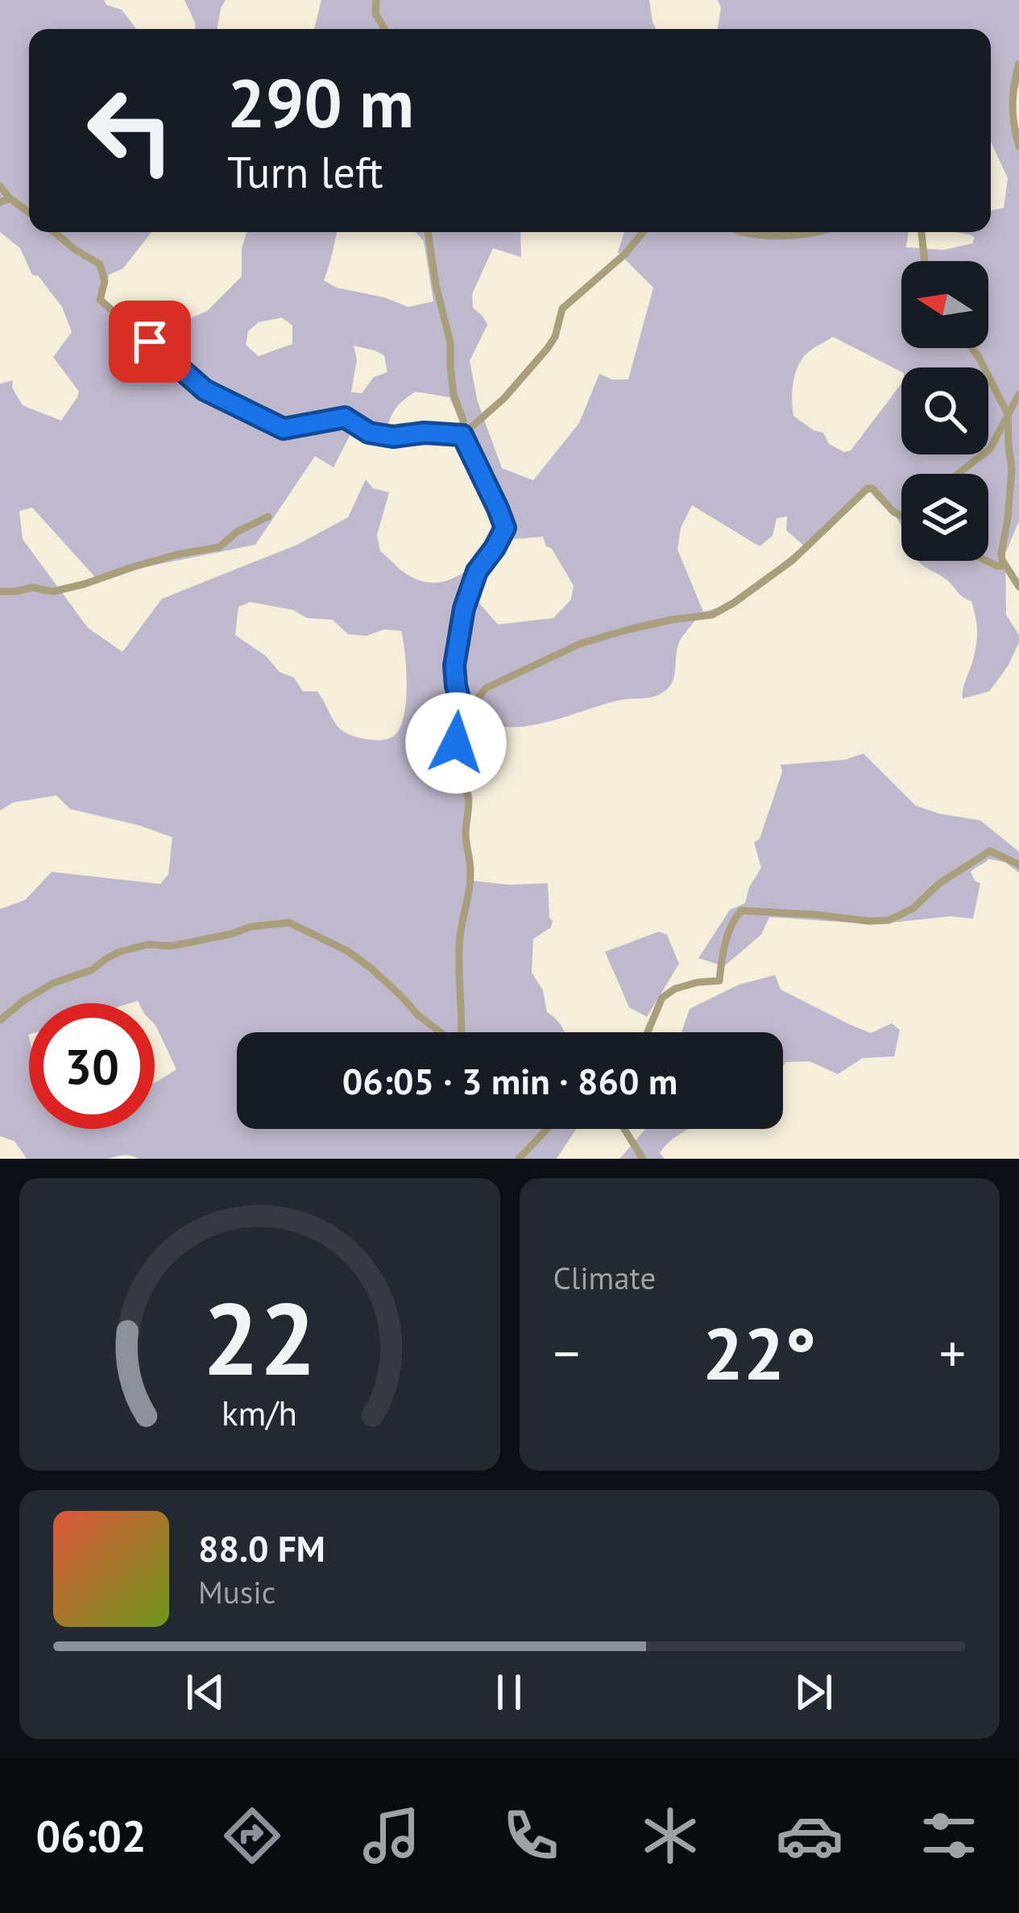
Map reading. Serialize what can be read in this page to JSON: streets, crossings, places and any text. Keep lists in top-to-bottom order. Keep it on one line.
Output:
{"north":"left","page":{"turn":["290 m","Turn left"],"limit":"30","trip":"06:05 · 3 min · 860 m","tile":"Climate","heat":["−","22°","+"],"song":["88.0 FM","Music"],"tabs":"06:02","gauge":["22","km/h"]}}
